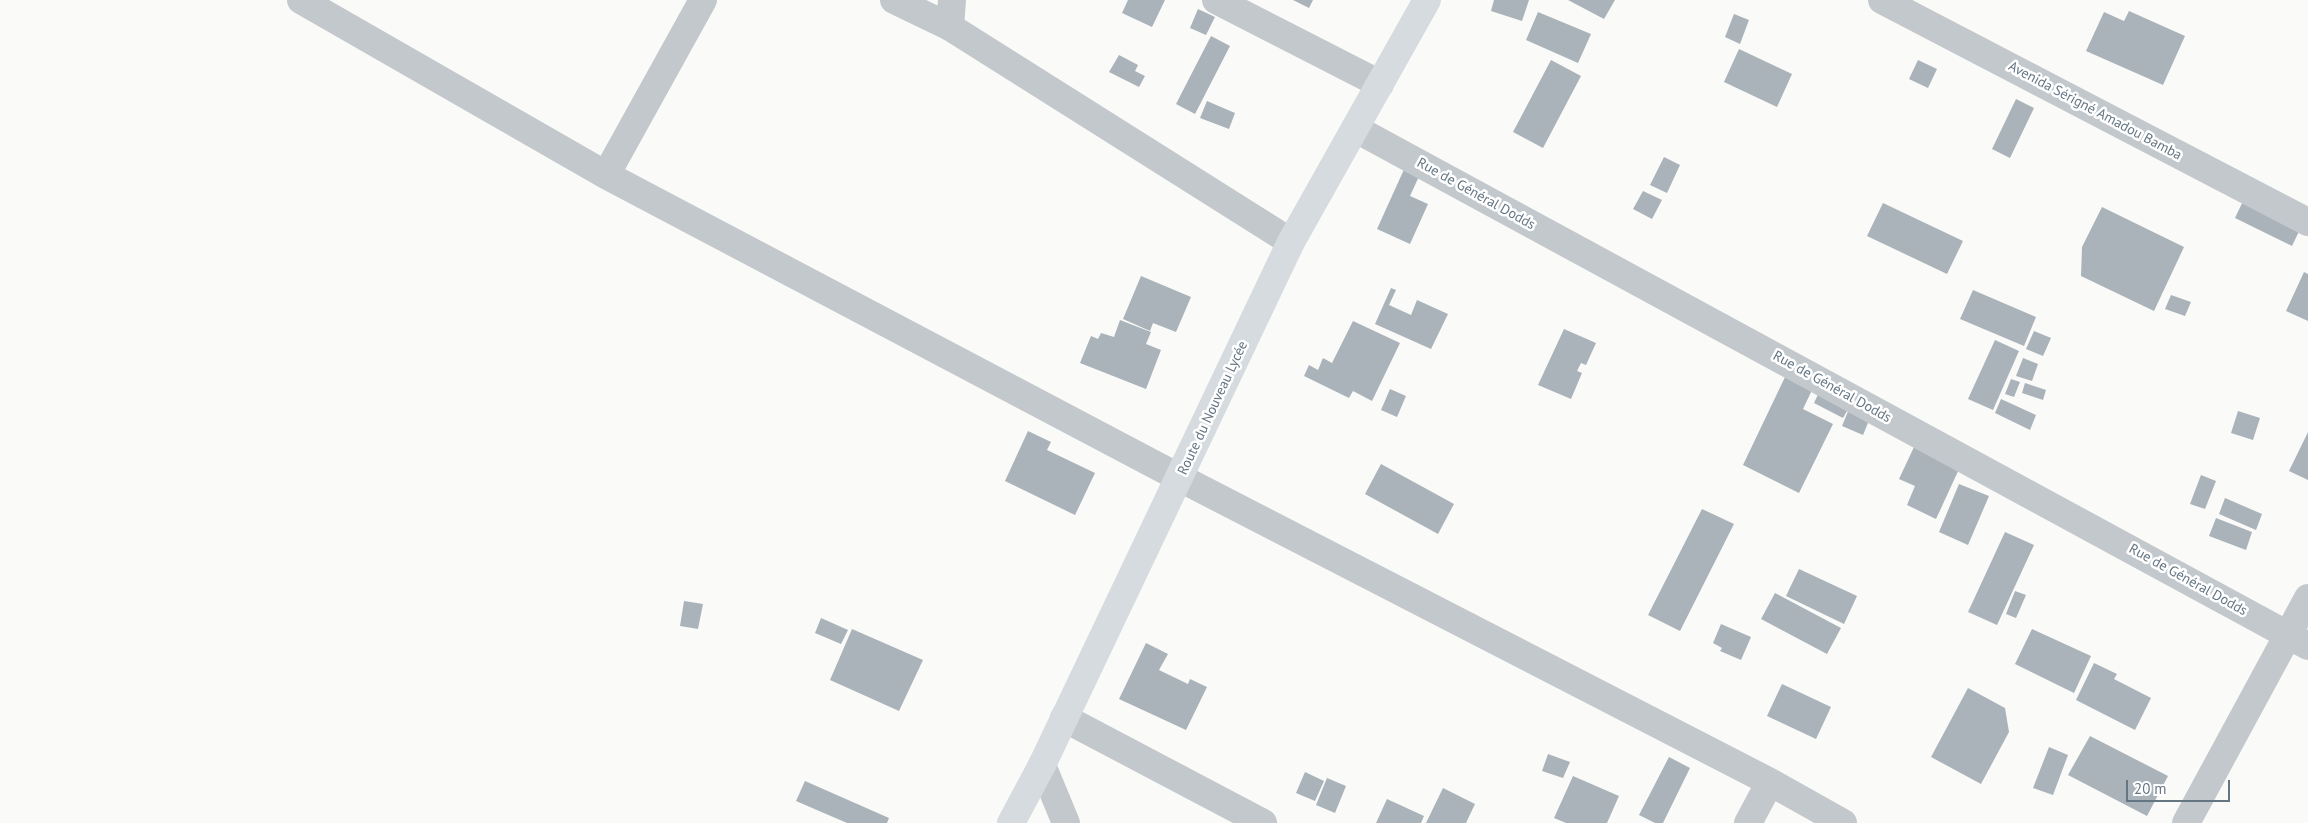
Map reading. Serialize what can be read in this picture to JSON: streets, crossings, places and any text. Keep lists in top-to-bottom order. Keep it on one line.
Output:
{"streets":{"street":["Avenida Sérigné Amadou Bamba","Rue de Général Dodds","Route du Nouveau Lycée"]},"crossings":[["Rue de Général Dodds","Route du Nouveau Lycée"]],"scale_bar":"20 m"}
